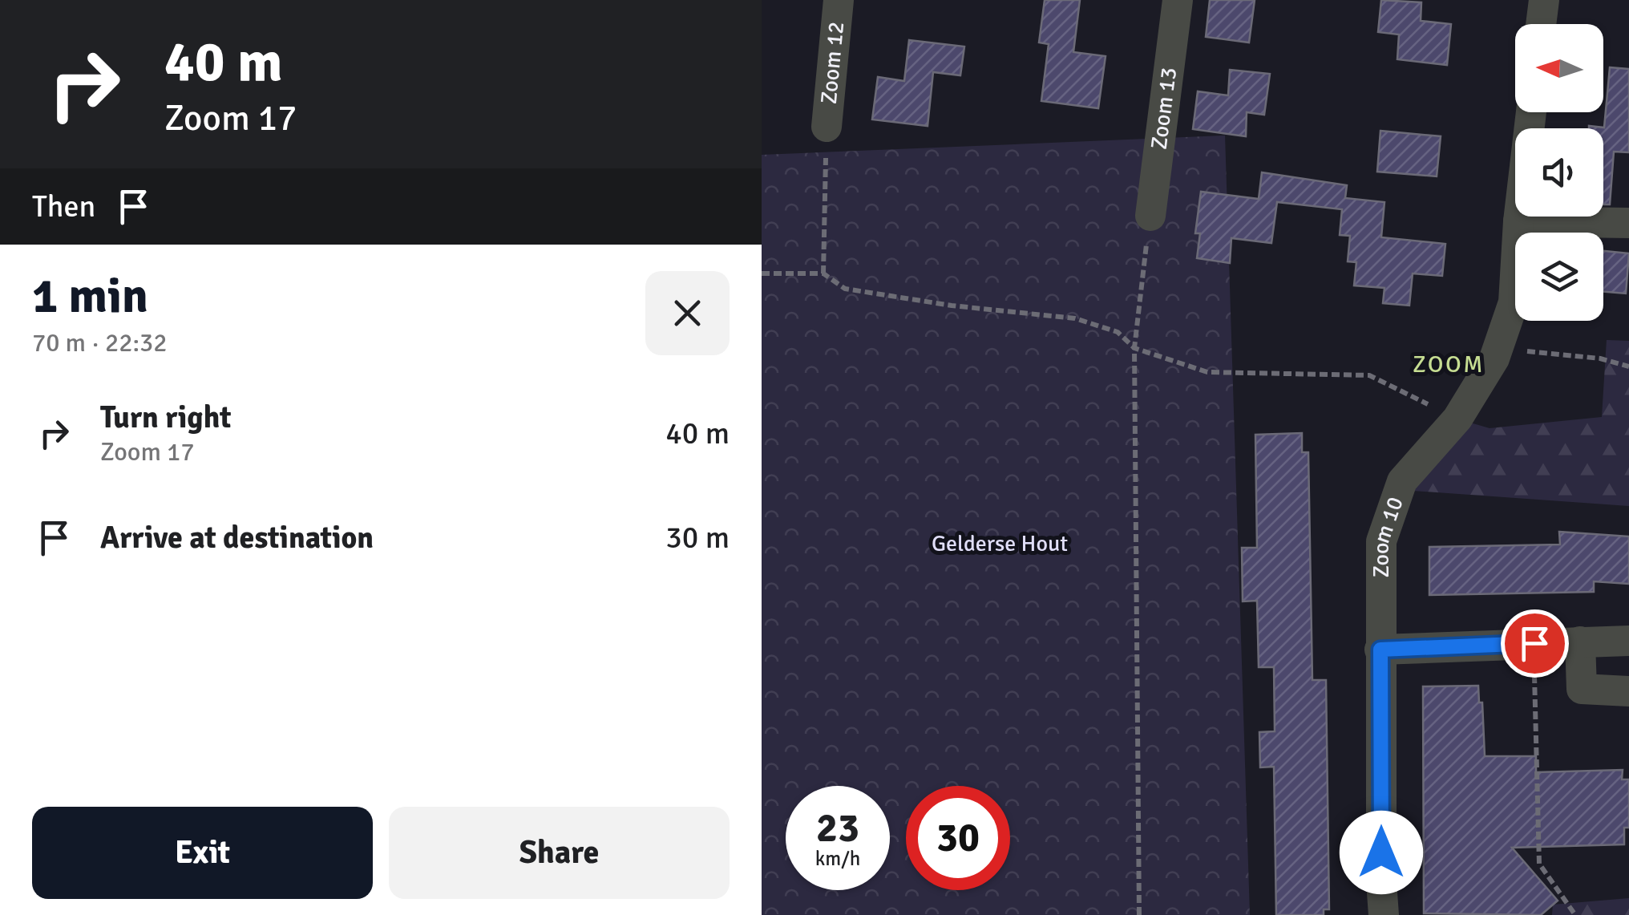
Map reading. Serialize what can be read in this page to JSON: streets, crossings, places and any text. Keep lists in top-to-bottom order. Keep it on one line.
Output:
{"streets":{"street":["Zoom 12","Zoom 13","Zoom 10"]},"districts":["ZOOM"],"parks":["Gelderse Hout"],"north":"left","page":{"turn":["40 m","Zoom 17"],"then":"Then","heading":["1 min","70 m · 22:32"],"list":[{"name":"Turn right","note":"Zoom 17","value":"40 m"},{"name":"Arrive at destination","value":"30 m"}],"speed":"23 km/h","limit":"30","buttons":["Exit","Share"]}}
